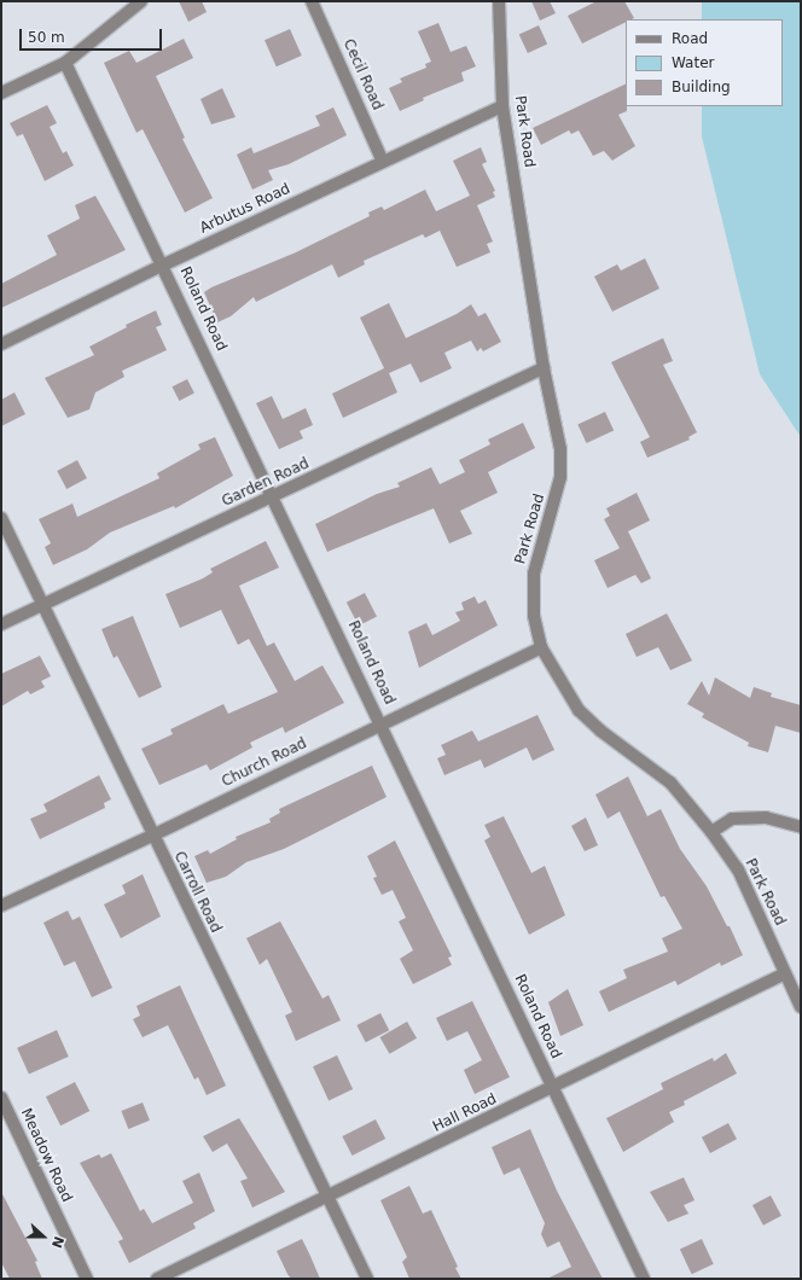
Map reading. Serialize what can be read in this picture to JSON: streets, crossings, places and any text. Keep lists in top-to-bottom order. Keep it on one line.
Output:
{"streets":{"street":["Cecil Road","Park Road","Arbutus Road","Roland Road","Garden Road","Church Road","Carroll Road","Hall Road","Meadow Road"]},"crossings":[["Cecil Road","Arbutus Road"],["Park Road","Arbutus Road"],["Park Road","Garden Road"],["Park Road","Church Road"],["Park Road","Hall Road"],["Arbutus Road","Roland Road"],["Roland Road","Garden Road"],["Roland Road","Church Road"],["Roland Road","Hall Road"],["Garden Road","Carroll Road"],["Church Road","Carroll Road"],["Carroll Road","Hall Road"]],"legend":["Road","Water","Building"],"scale_bar":"50 m","north":"right"}
